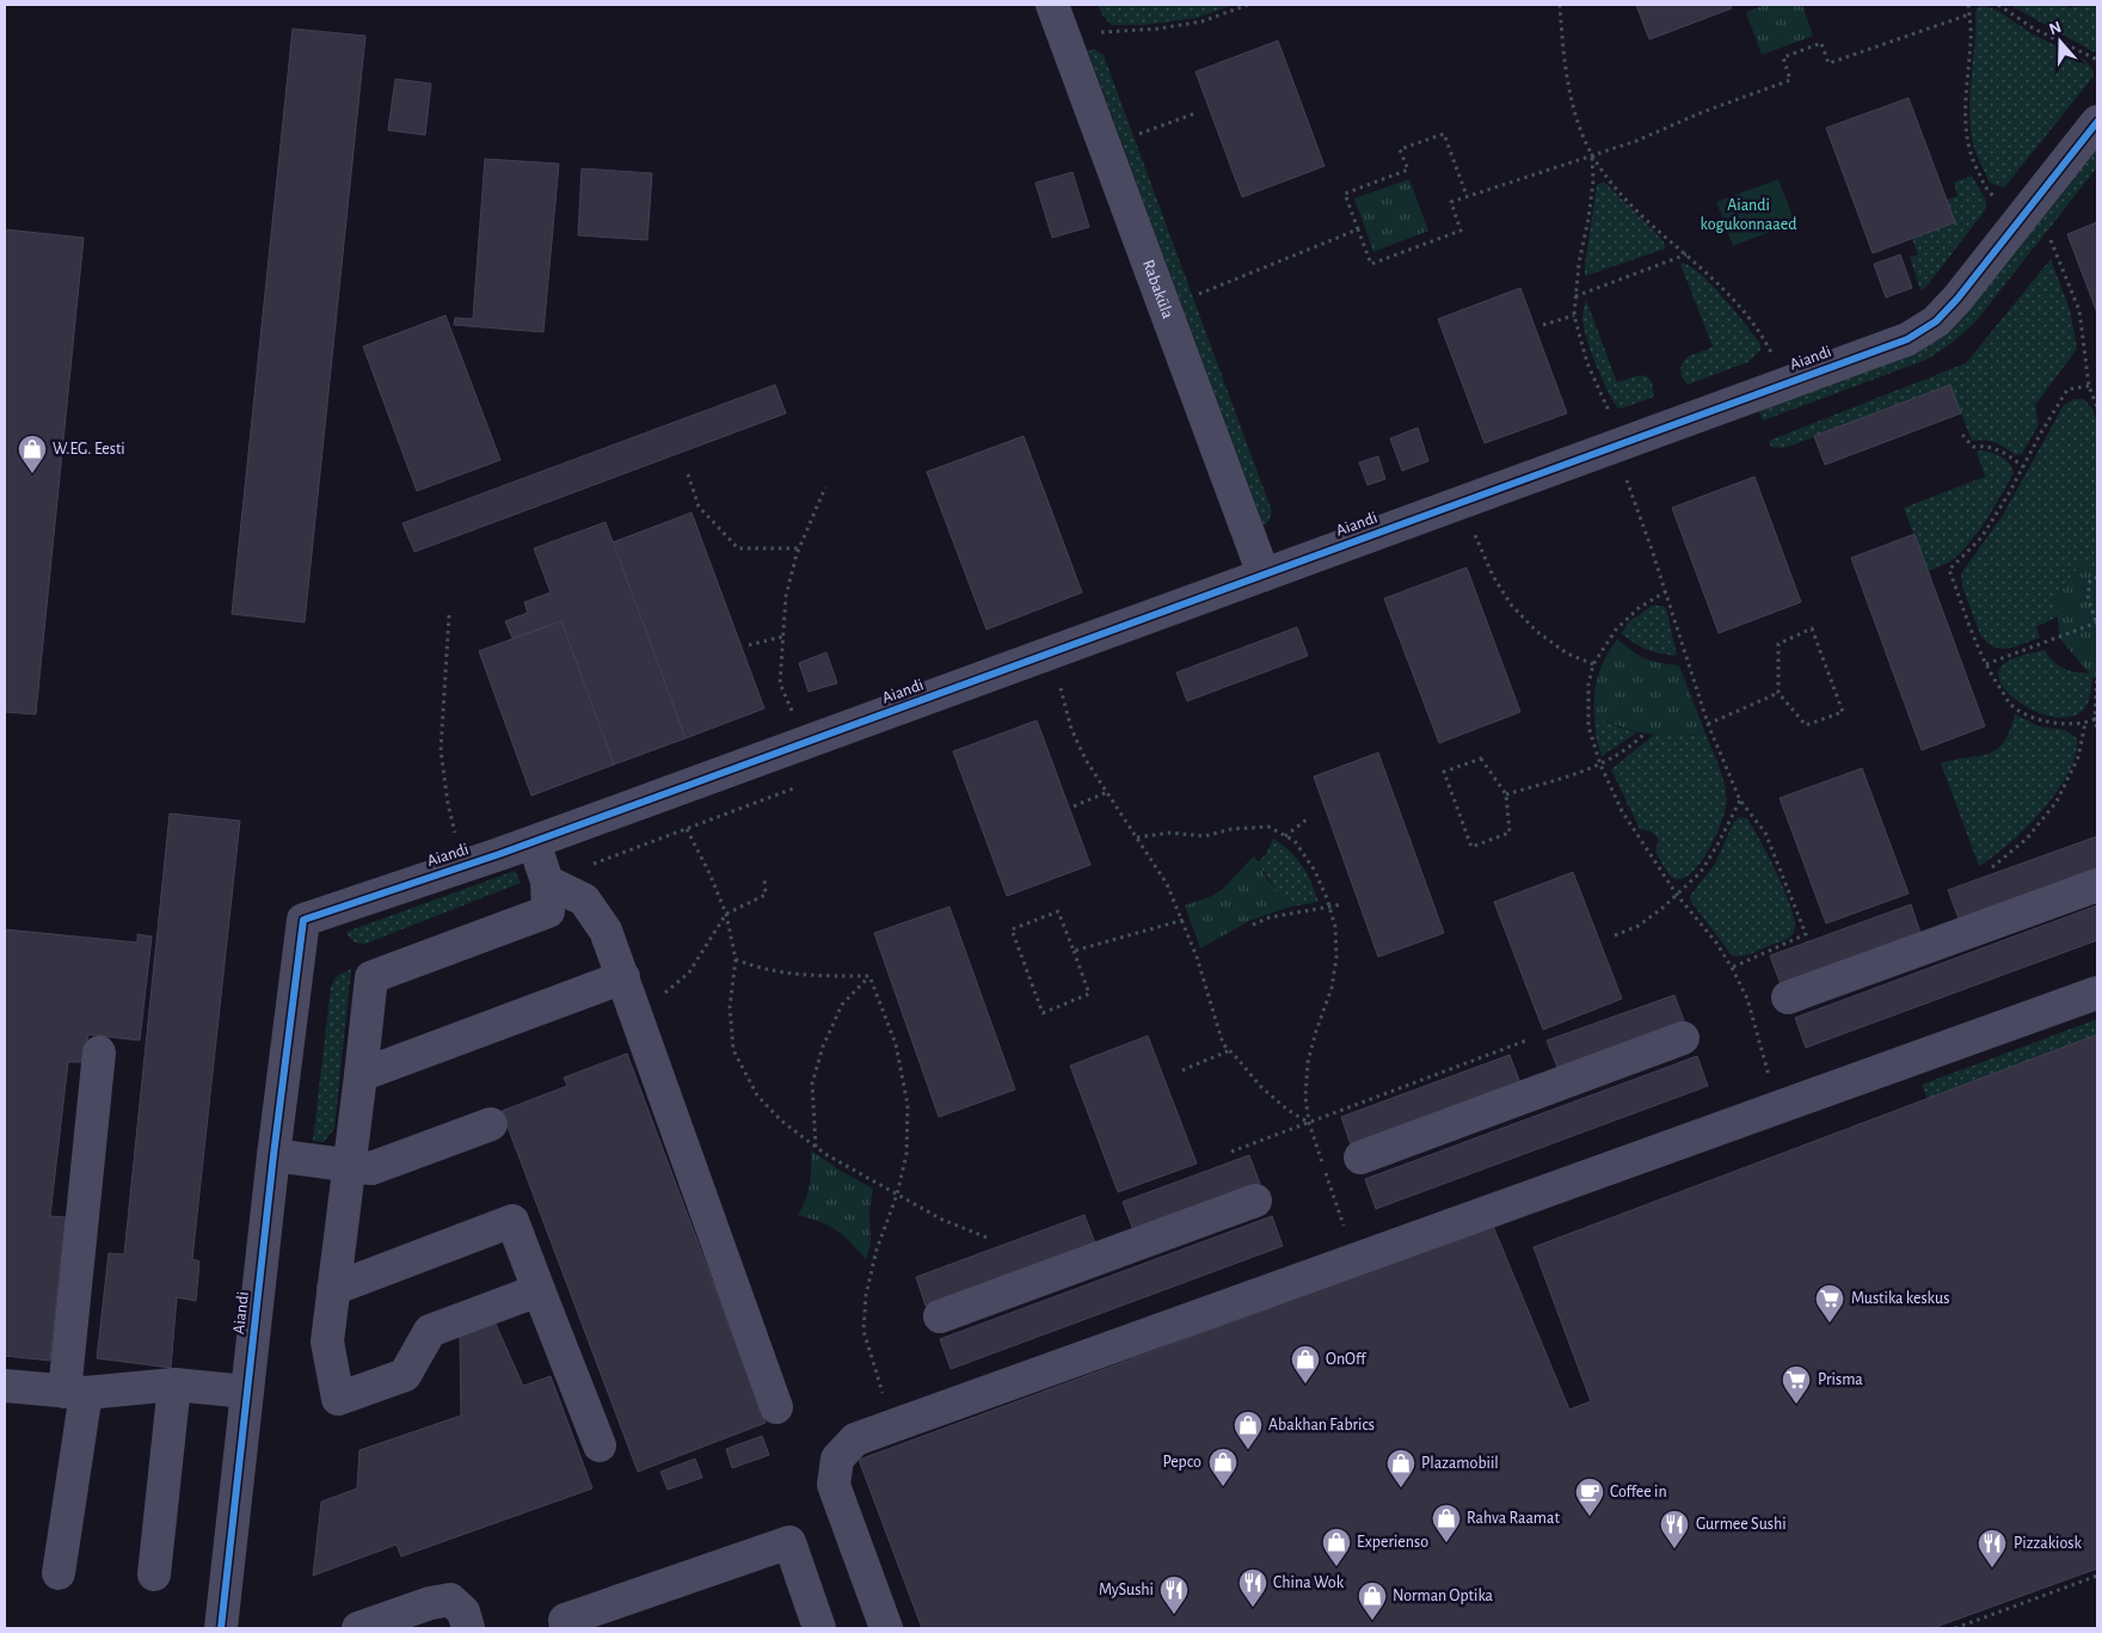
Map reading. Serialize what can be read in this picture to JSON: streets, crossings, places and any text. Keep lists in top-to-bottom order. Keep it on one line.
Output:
{"streets":{"street":["Rabaküla","Aiandi"]},"crossings":[["Rabaküla","Aiandi"]],"parks":["Aiandi kogukonnaaed"],"places":{"shop":["W.EG. Eesti","OnOff","Abakhan Fabrics","Pepco","Plazamobiil","Rahva Raamat","Experienso","Norman Optika"],"supermarket":["Mustika keskus","Prisma"],"cafe":["Coffee in"],"restaurant":["Gurmee Sushi","Pizzakiosk","China Wok","MySushi"]},"north":"top"}
